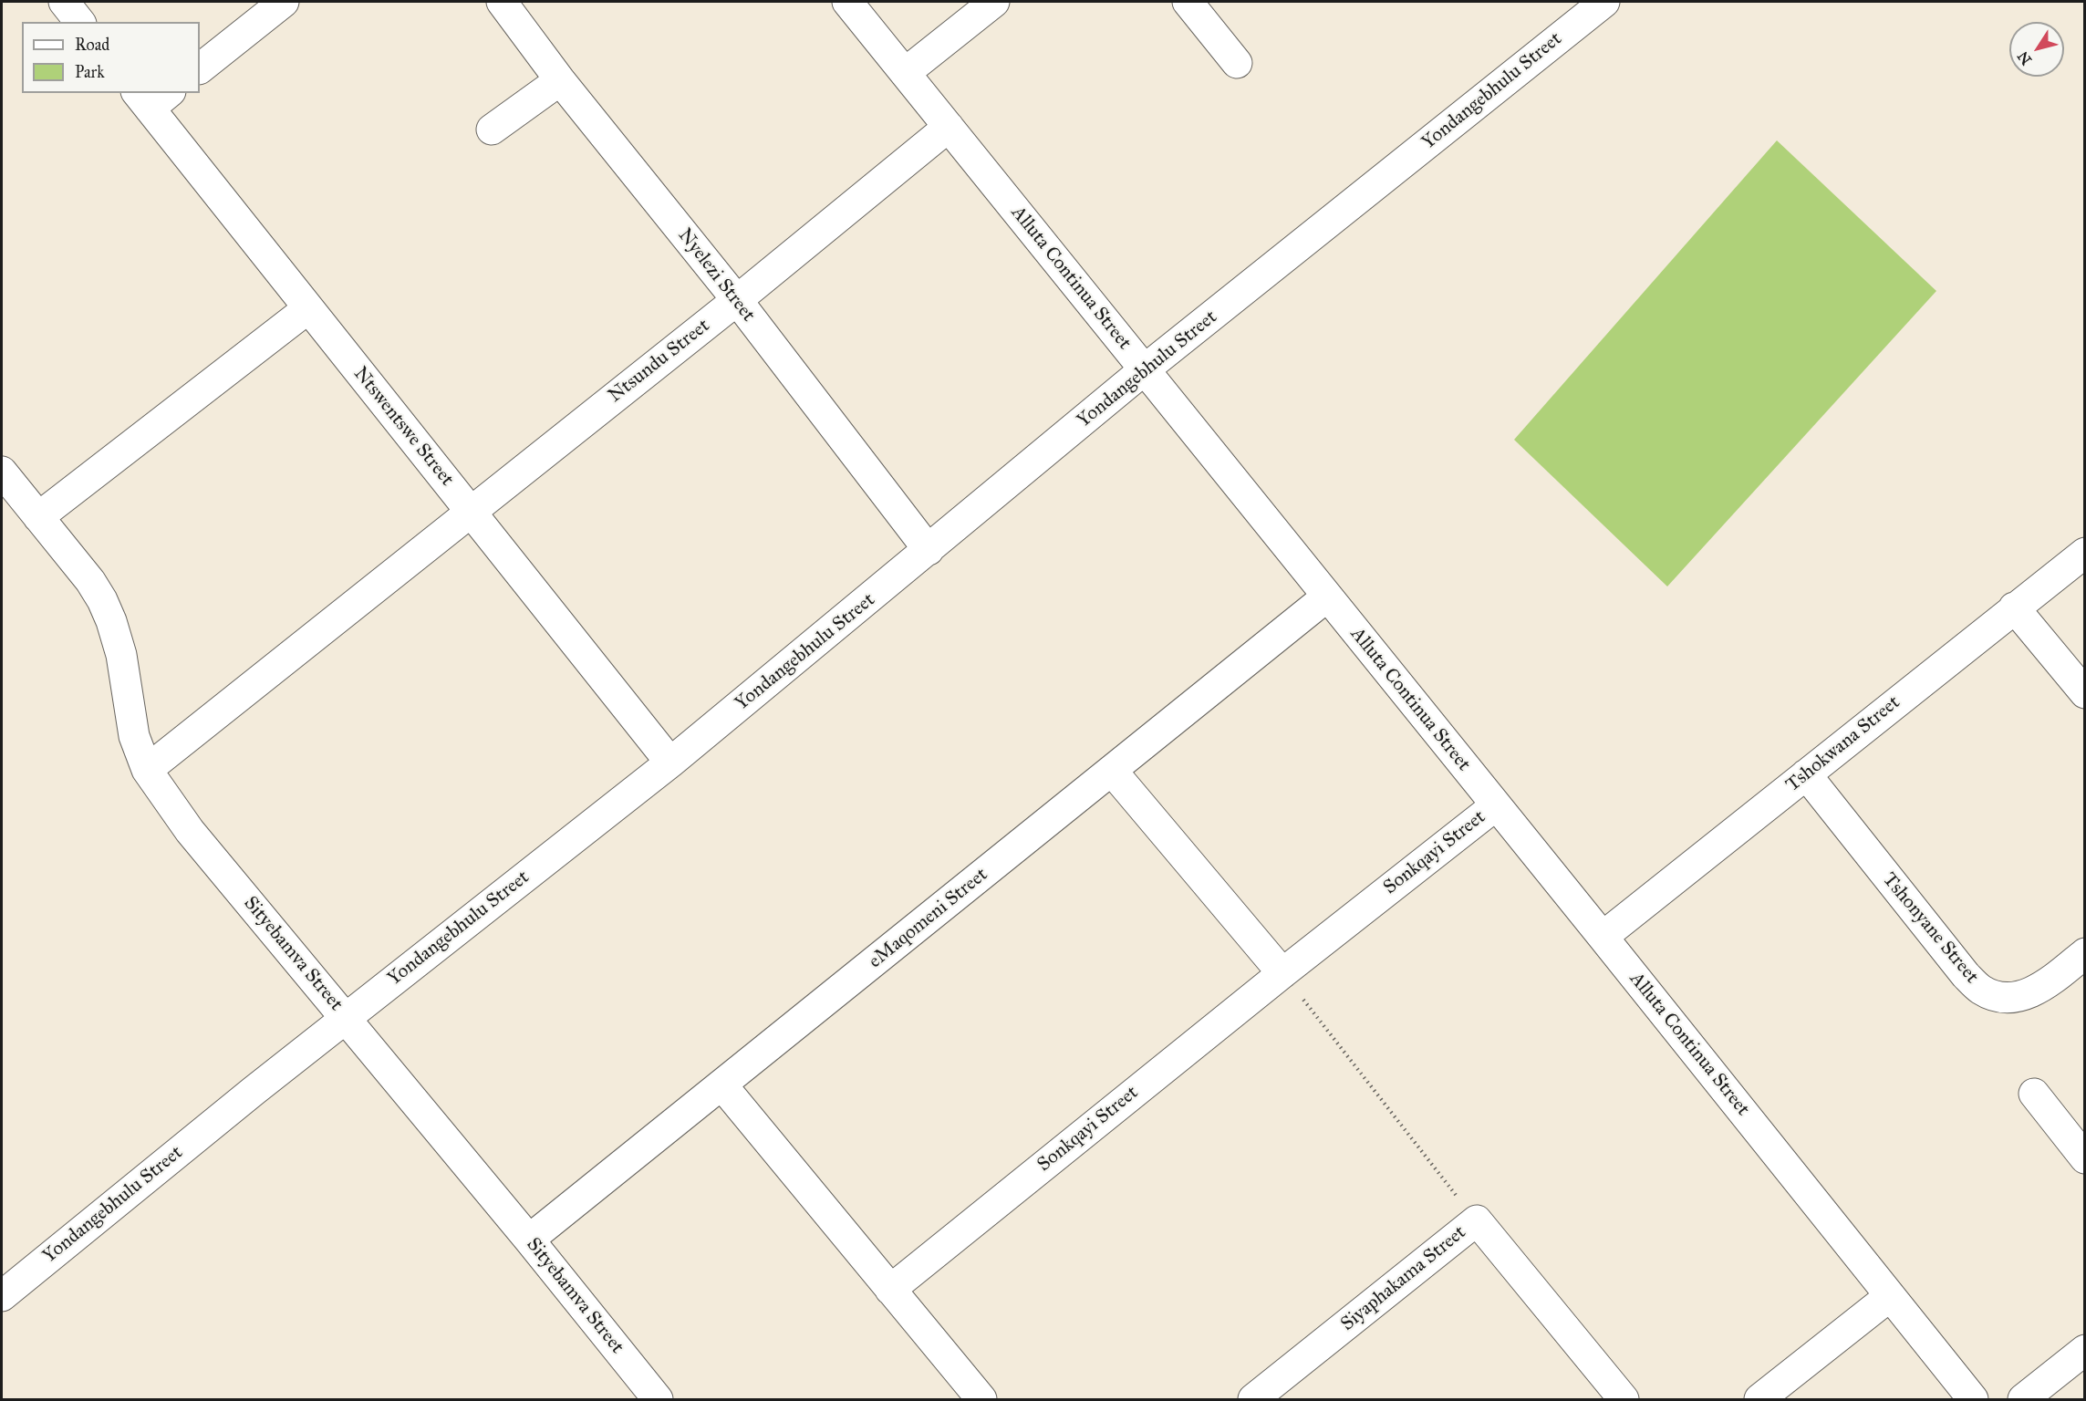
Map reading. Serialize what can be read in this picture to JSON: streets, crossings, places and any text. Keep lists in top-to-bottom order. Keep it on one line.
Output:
{"streets":{"street":["Yondangebhulu Street","Nyelezi Street","Alluta Continua Street","Ntsundu Street","Ntswentswe Street","Tshokwana Street","Sonkqayi Street","eMaqomeni Street","Tshonyane Street","Sityebamva Street","Siyaphakama Street"]},"crossings":[["Yondangebhulu Street","Nyelezi Street"],["Yondangebhulu Street","Alluta Continua Street"],["Yondangebhulu Street","Ntswentswe Street"],["Yondangebhulu Street","Sityebamva Street"],["Nyelezi Street","Ntsundu Street"],["Alluta Continua Street","Ntsundu Street"],["Alluta Continua Street","Tshokwana Street"],["Alluta Continua Street","Sonkqayi Street"],["Alluta Continua Street","eMaqomeni Street"],["Ntsundu Street","Ntswentswe Street"],["Ntsundu Street","Sityebamva Street"],["Tshokwana Street","Tshonyane Street"],["eMaqomeni Street","Sityebamva Street"]],"legend":["Road","Park"],"north":"bottom left"}
